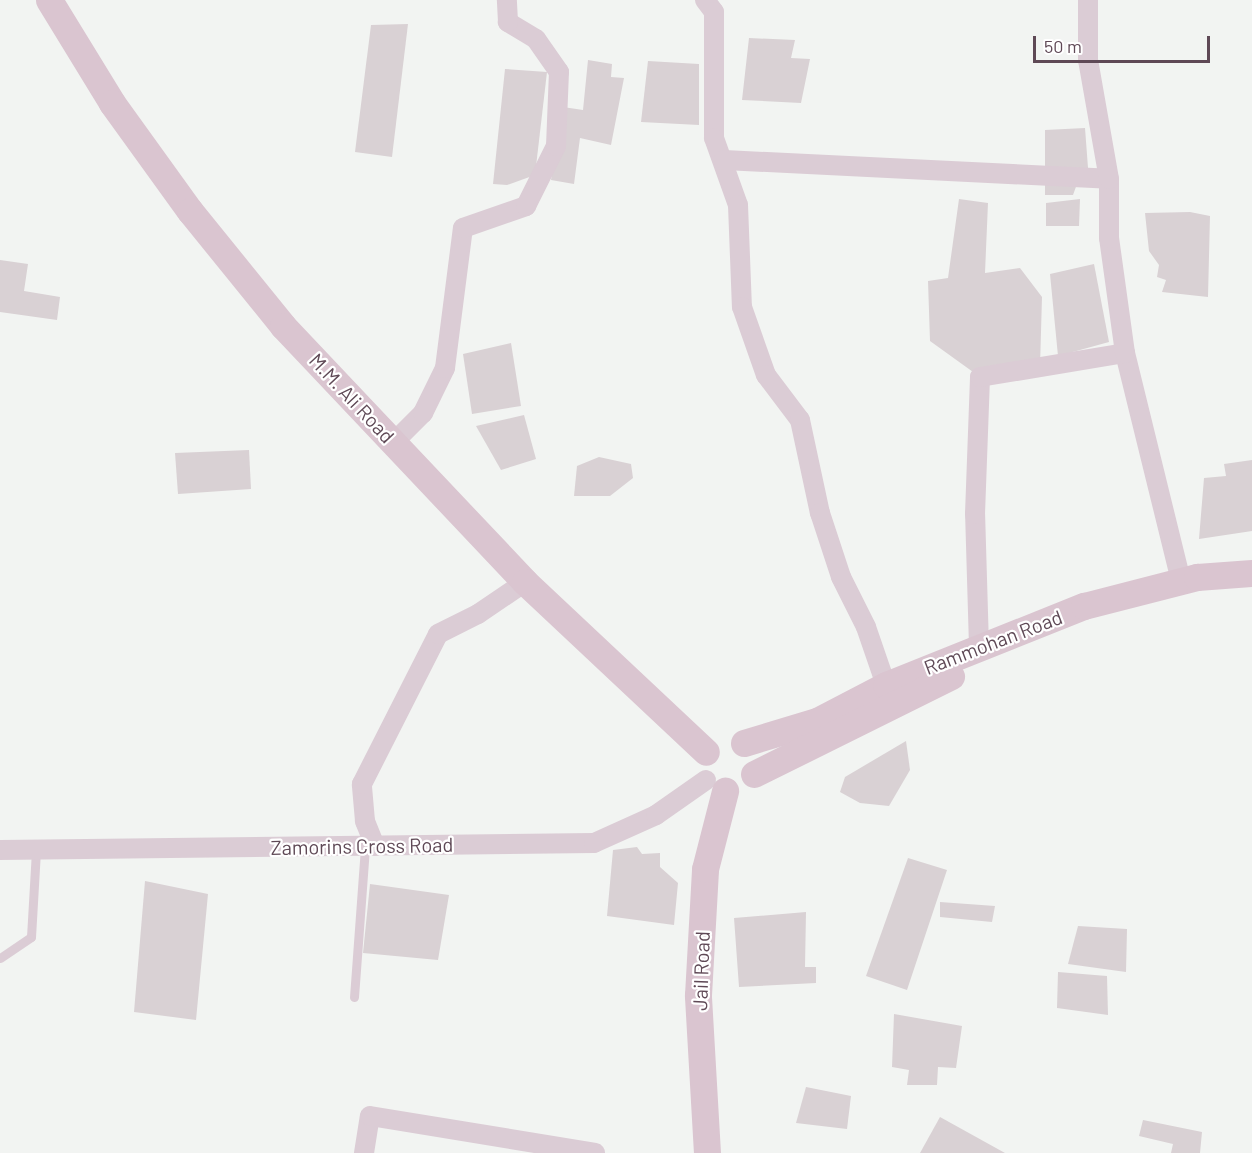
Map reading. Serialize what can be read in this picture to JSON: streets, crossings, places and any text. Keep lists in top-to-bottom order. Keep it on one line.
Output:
{"streets":{"main road":["M.M. Ali Road","Rammohan Road","Jail Road"],"street":["Zamorins Cross Road"]},"crossings":[["M.M. Ali Road","Rammohan Road"],["M.M. Ali Road","Zamorins Cross Road"],["M.M. Ali Road","Jail Road"],["Rammohan Road","Zamorins Cross Road"],["Rammohan Road","Jail Road"],["Zamorins Cross Road","Jail Road"]],"scale_bar":"50 m"}
